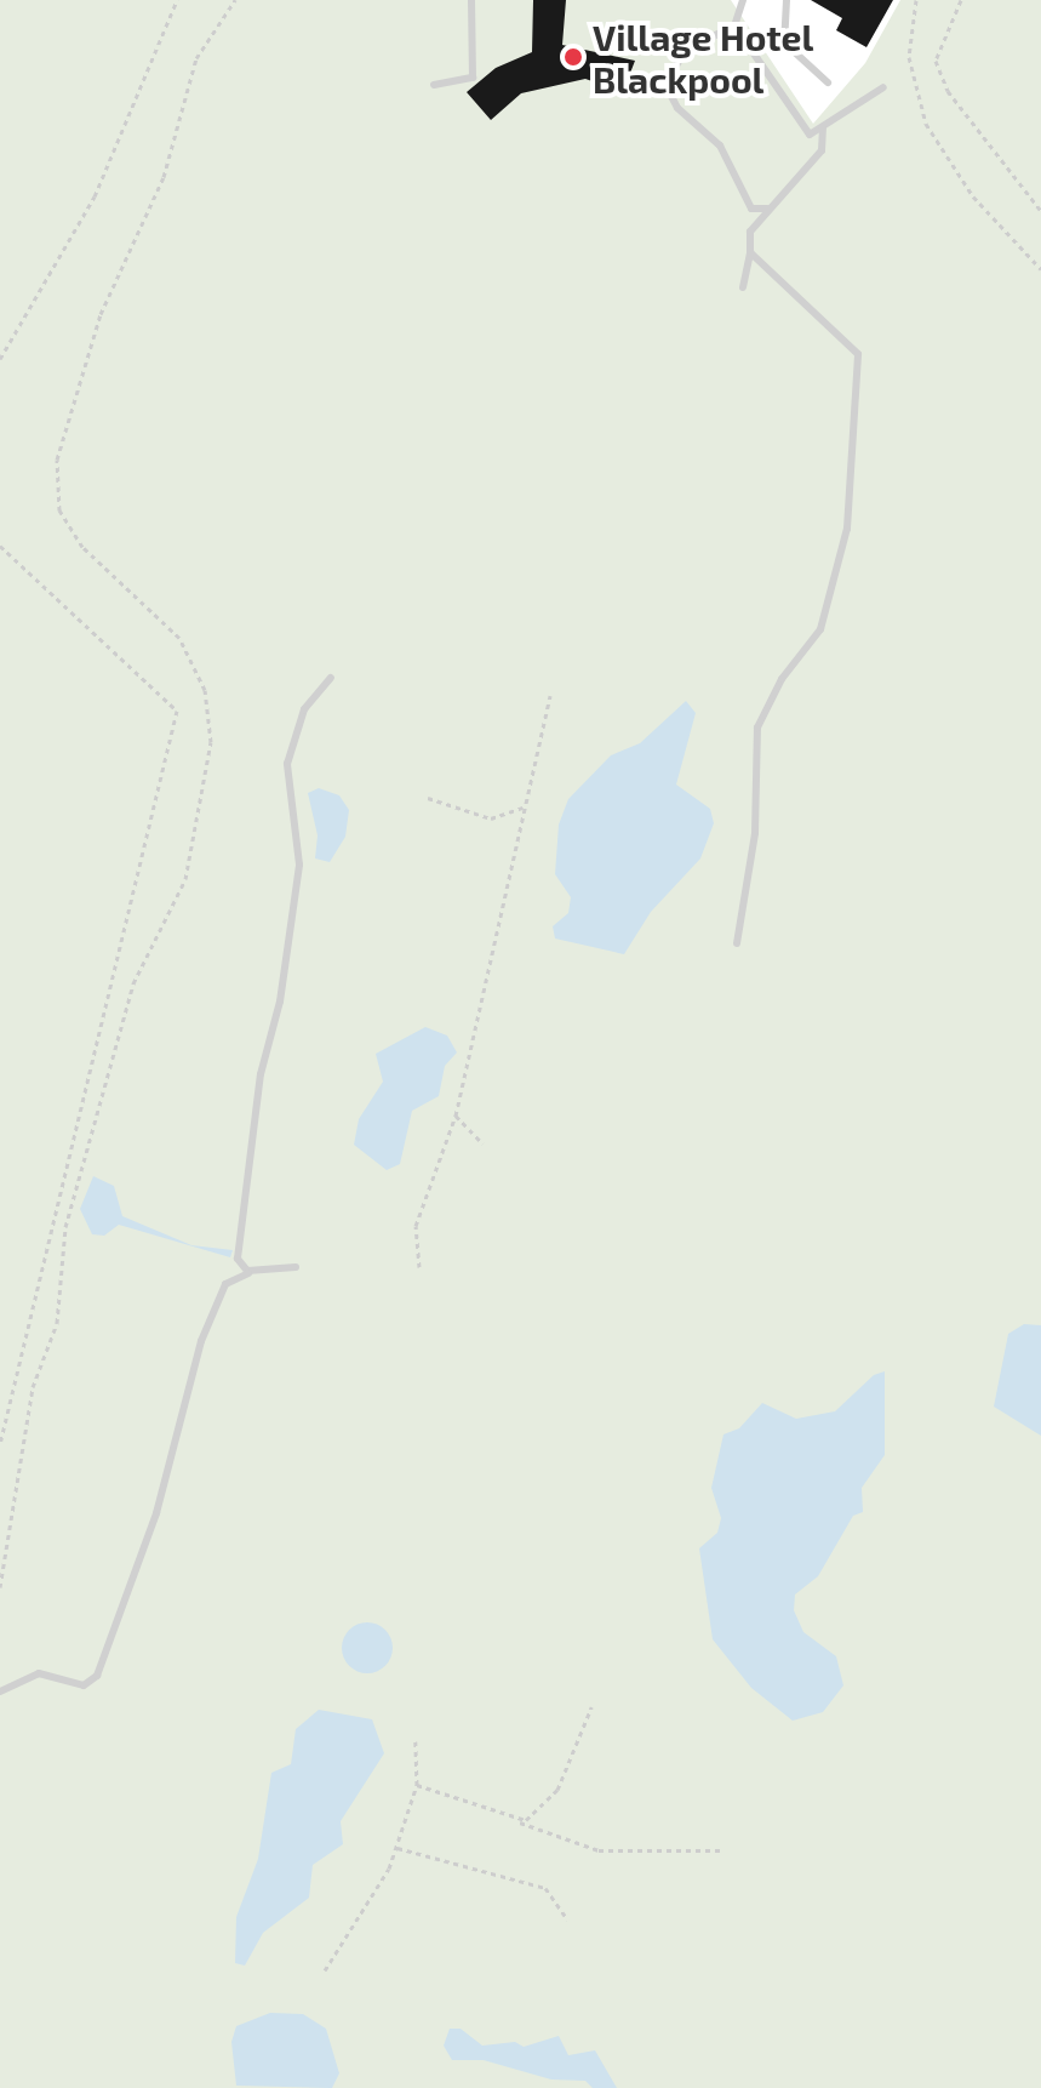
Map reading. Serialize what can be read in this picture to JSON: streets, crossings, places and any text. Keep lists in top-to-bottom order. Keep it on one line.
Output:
{"places":["Village Hotel Blackpool"]}
